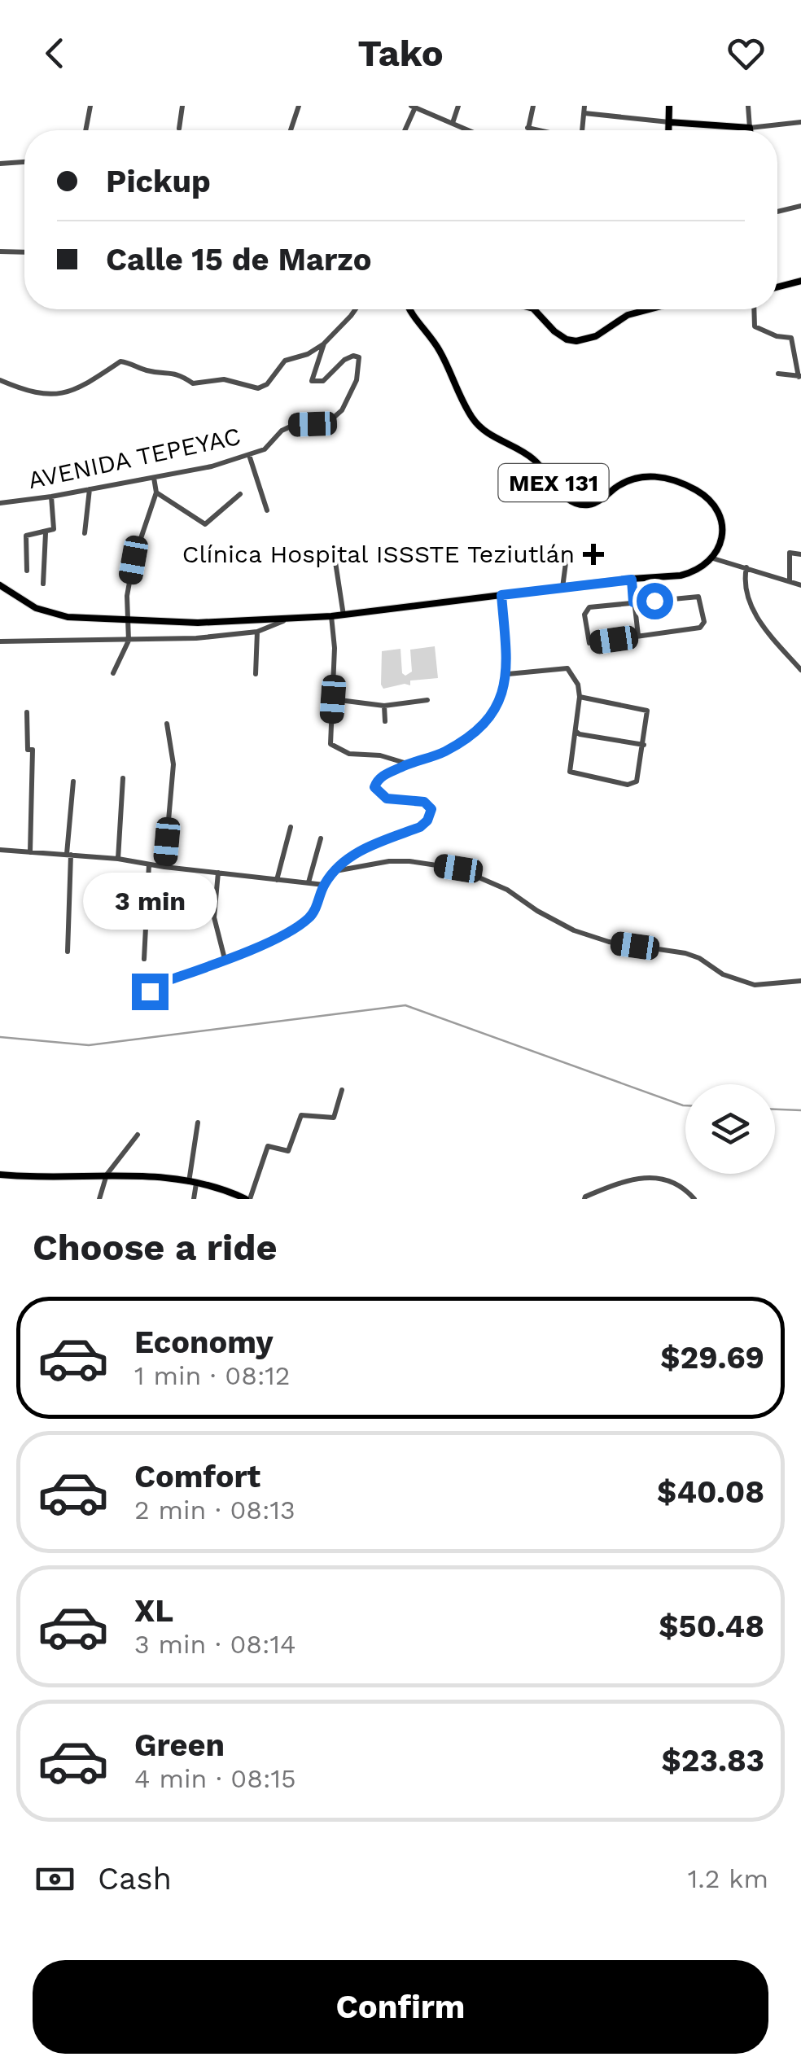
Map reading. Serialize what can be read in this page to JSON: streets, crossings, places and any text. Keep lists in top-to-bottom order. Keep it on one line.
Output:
{"streets":{"main road":["MEX 131"],"street":["AVENIDA TEPEYAC"]},"places":{"health":["Clínica Hospital ISSSTE Teziutlán"]},"page":{"header":"Tako","banner":["Pickup","Calle 15 de Marzo"],"bubble":"3 min","heading":"Choose a ride","list":[{"name":"Economy","note":"1 min · 08:12","value":"$29.69"},{"name":"Comfort","note":"2 min · 08:13","value":"$40.08"},{"name":"XL","note":"3 min · 08:14","value":"$50.48"},{"name":"Green","note":"4 min · 08:15","value":"$23.83"}],"pay":["Cash","1.2 km"],"buttons":"Confirm"}}
